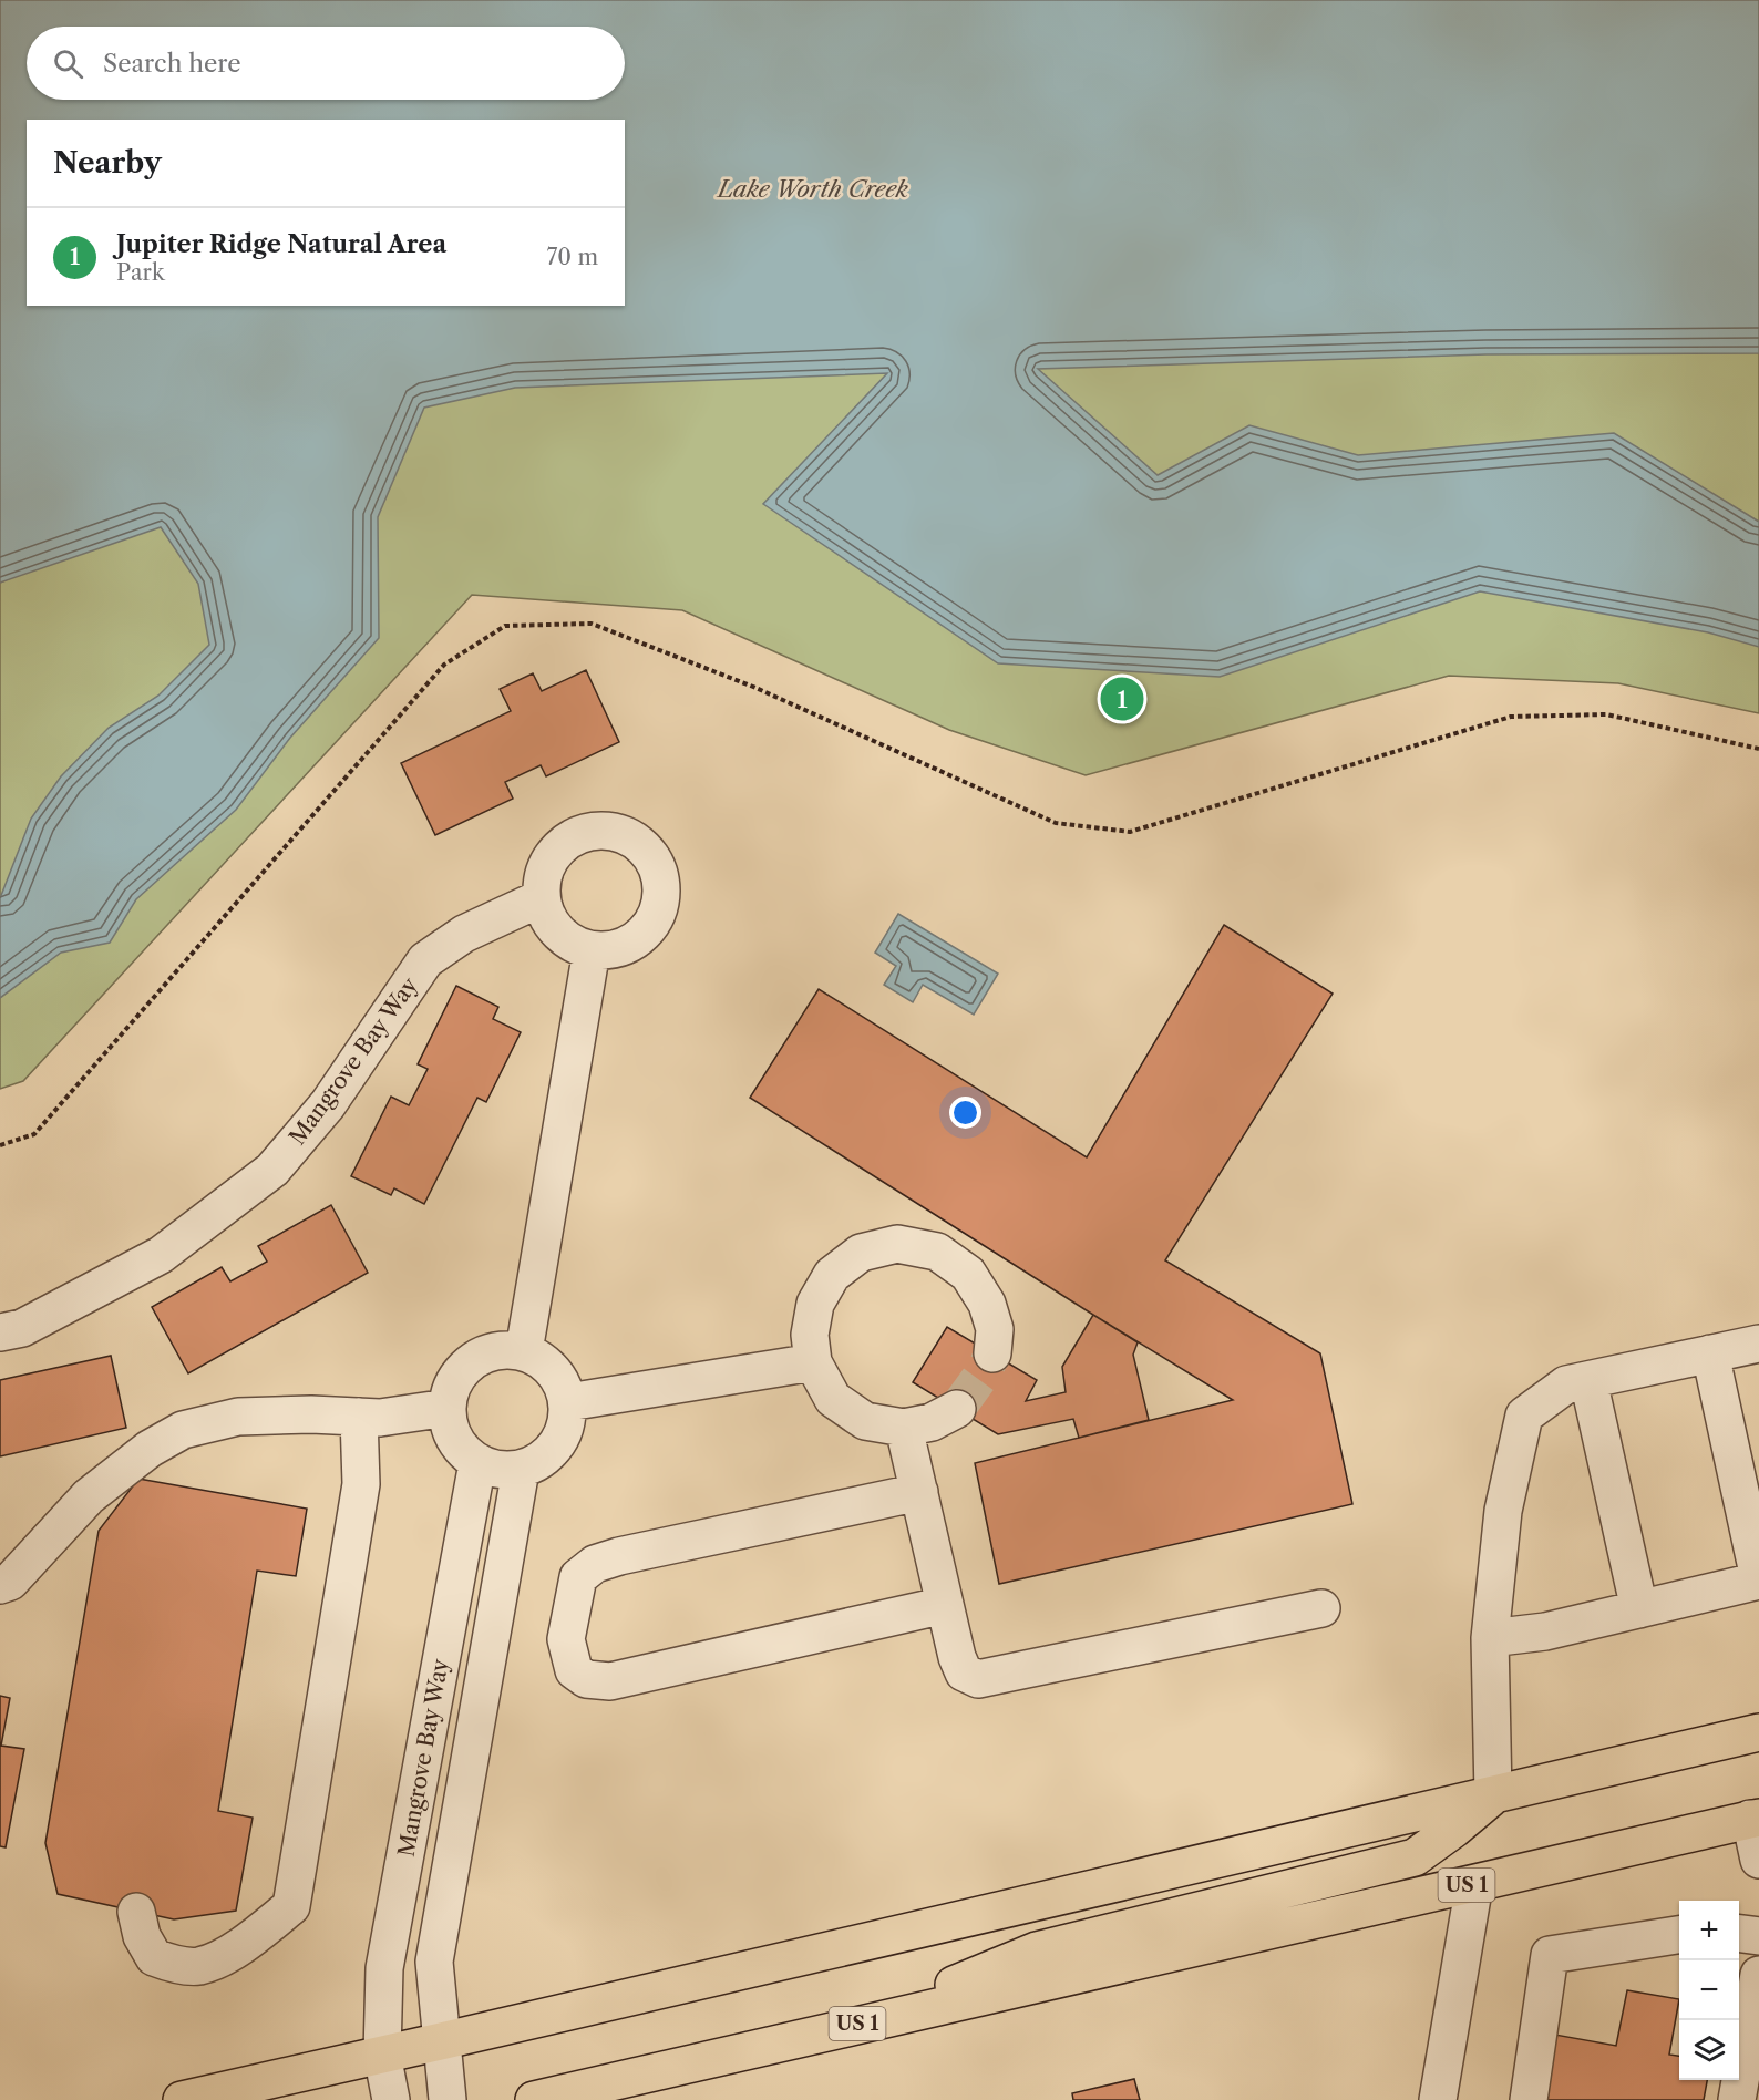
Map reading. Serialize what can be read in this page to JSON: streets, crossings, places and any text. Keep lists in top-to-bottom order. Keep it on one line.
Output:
{"streets":{"main road":["US 1"],"street":["Mangrove Bay Way"]},"water":["Lake Worth Creek"],"page":{"search":"Search here","heading":"Nearby","list":[{"mark":"1","name":"Jupiter Ridge Natural Area","note":"Park","value":"70 m"}],"pins":"1","map_buttons":["+","−"]}}
